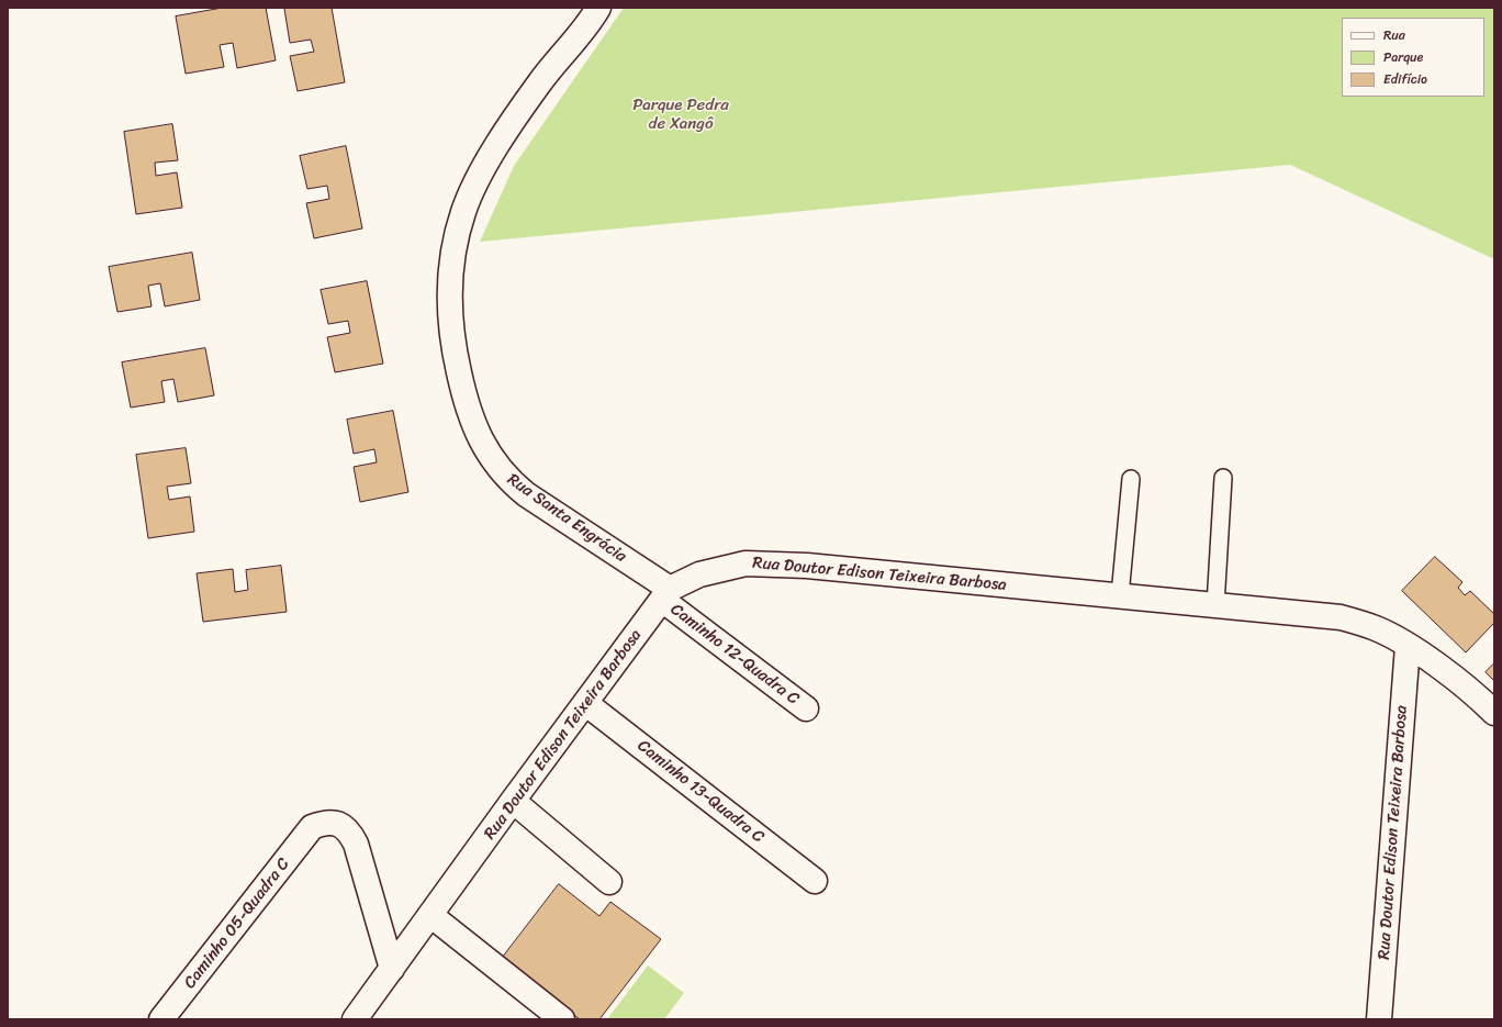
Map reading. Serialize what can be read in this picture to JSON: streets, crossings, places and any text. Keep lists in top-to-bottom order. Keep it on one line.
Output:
{"streets":{"street":["Rua Santa Engrácia","Rua Doutor Edison Teixeira Barbosa","Caminho 12-Quadra C","Caminho 13-Quadra C","Caminho 05-Quadra C"]},"crossings":[["Rua Santa Engrácia","Rua Doutor Edison Teixeira Barbosa"],["Rua Santa Engrácia","Caminho 12-Quadra C"],["Rua Doutor Edison Teixeira Barbosa","Caminho 12-Quadra C"],["Rua Doutor Edison Teixeira Barbosa","Caminho 13-Quadra C"],["Rua Doutor Edison Teixeira Barbosa","Caminho 05-Quadra C"]],"parks":["Parque Pedra de Xangô"],"legend":["Rua","Parque","Edifício"]}
